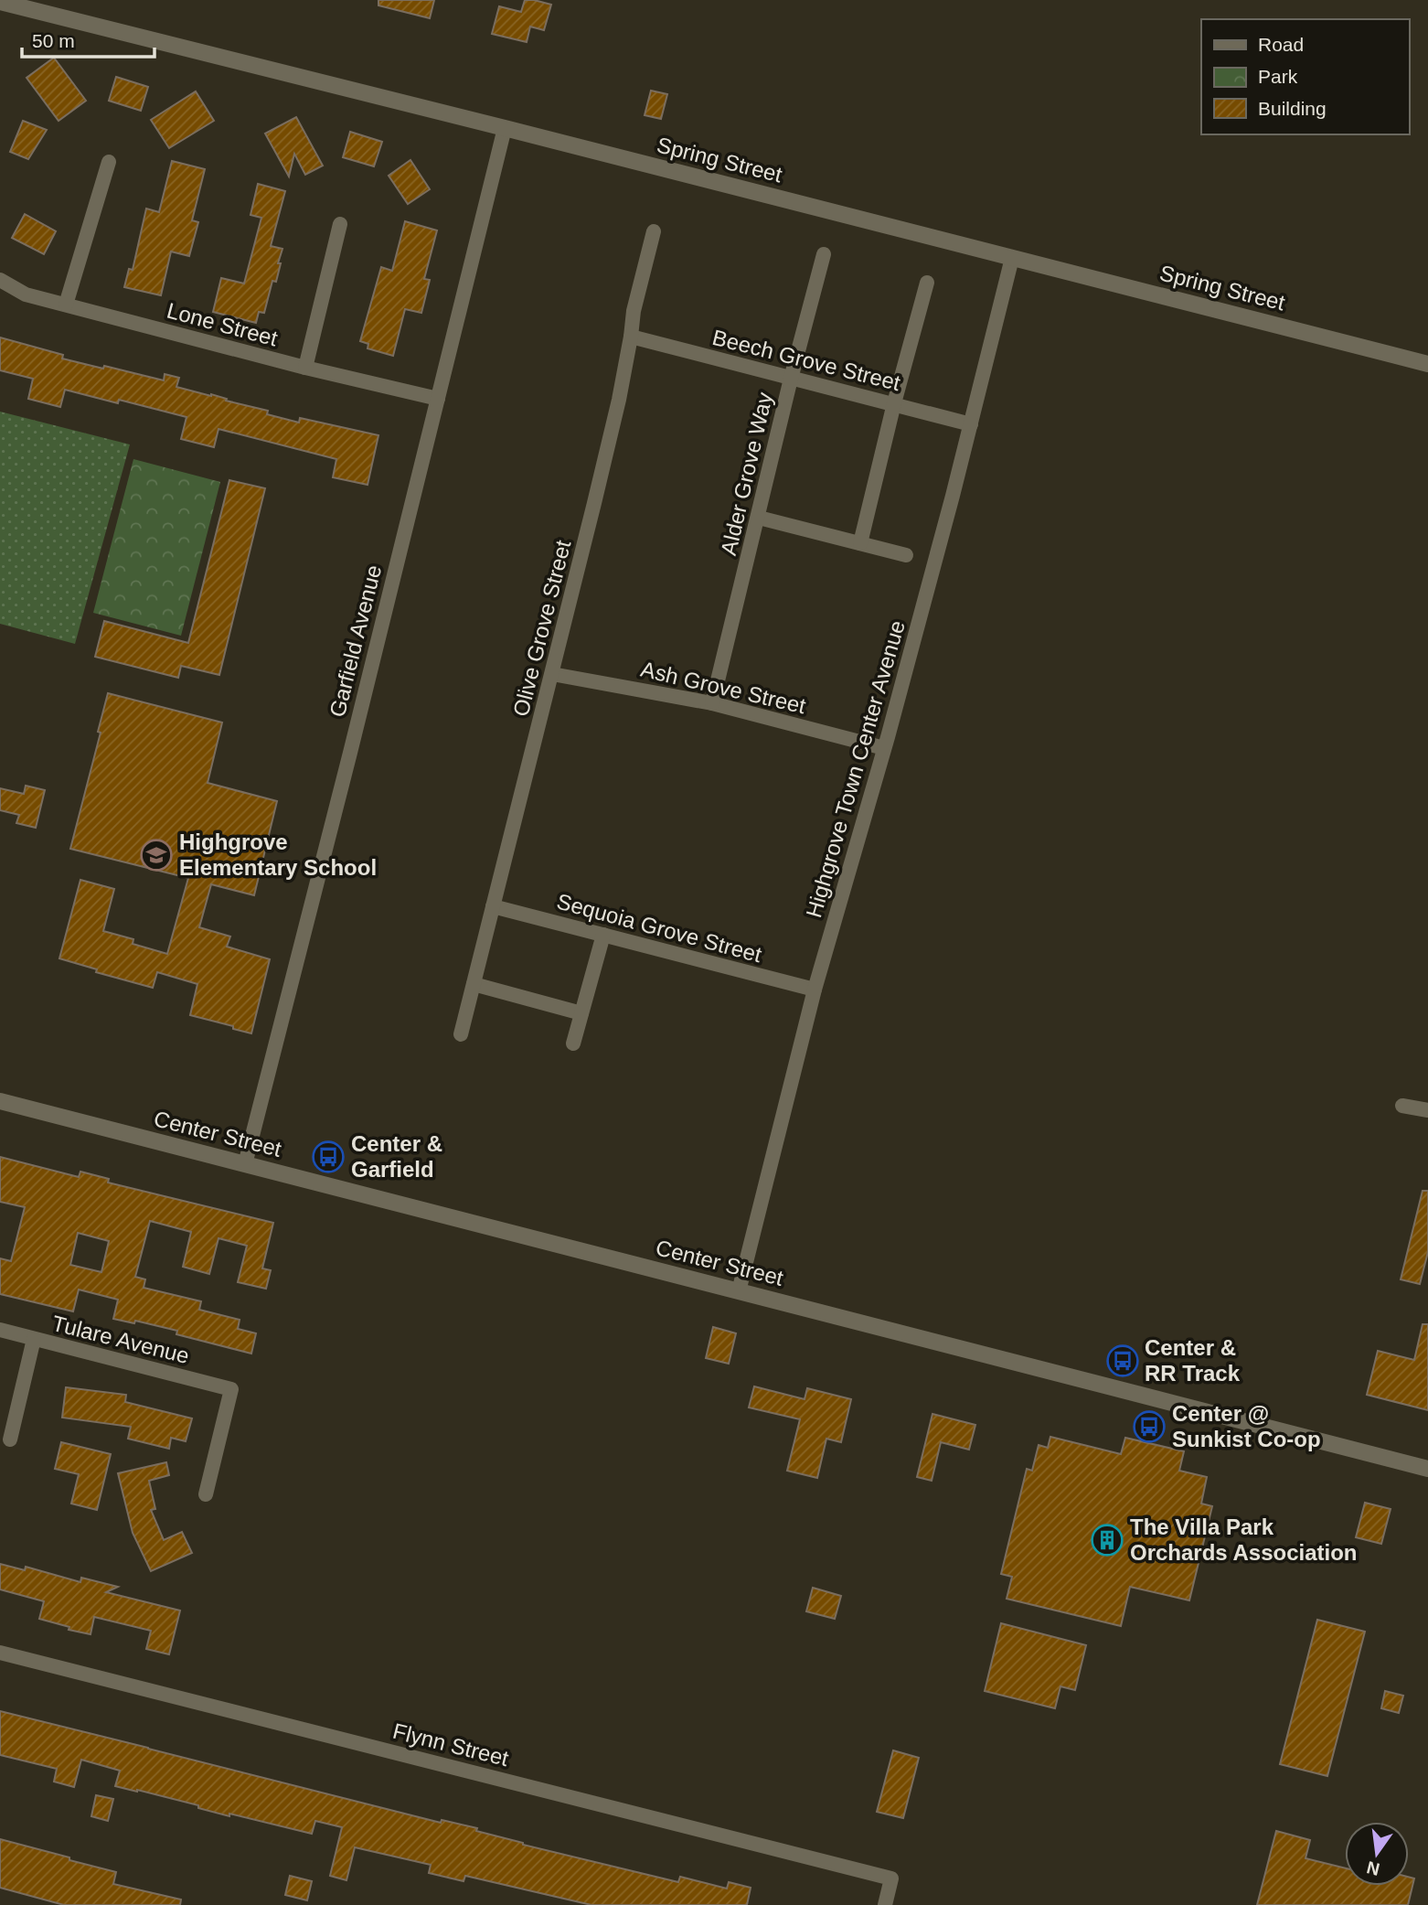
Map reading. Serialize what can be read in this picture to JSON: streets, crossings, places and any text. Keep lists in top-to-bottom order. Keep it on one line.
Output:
{"streets":{"street":["Spring Street","Lone Street","Beech Grove Street","Alder Grove Way","Olive Grove Street","Garfield Avenue","Ash Grove Street","Highgrove Town Center Avenue","Sequoia Grove Street","Center Street","Tulare Avenue","Flynn Street"]},"crossings":[["Spring Street","Garfield Avenue"],["Spring Street","Highgrove Town Center Avenue"],["Lone Street","Garfield Avenue"],["Beech Grove Street","Alder Grove Way"],["Beech Grove Street","Olive Grove Street"],["Beech Grove Street","Highgrove Town Center Avenue"],["Alder Grove Way","Ash Grove Street"],["Olive Grove Street","Ash Grove Street"],["Olive Grove Street","Sequoia Grove Street"],["Garfield Avenue","Center Street"],["Ash Grove Street","Highgrove Town Center Avenue"],["Highgrove Town Center Avenue","Sequoia Grove Street"],["Highgrove Town Center Avenue","Center Street"]],"places":{"school or university":["Highgrove Elementary School"],"bus stop":["Center & Garfield","Center & RR Track","Center @ Sunkist Co-op"],"building":["The Villa Park Orchards Association"]},"legend":["Road","Park","Building"],"scale_bar":"50 m","north":"bottom"}
